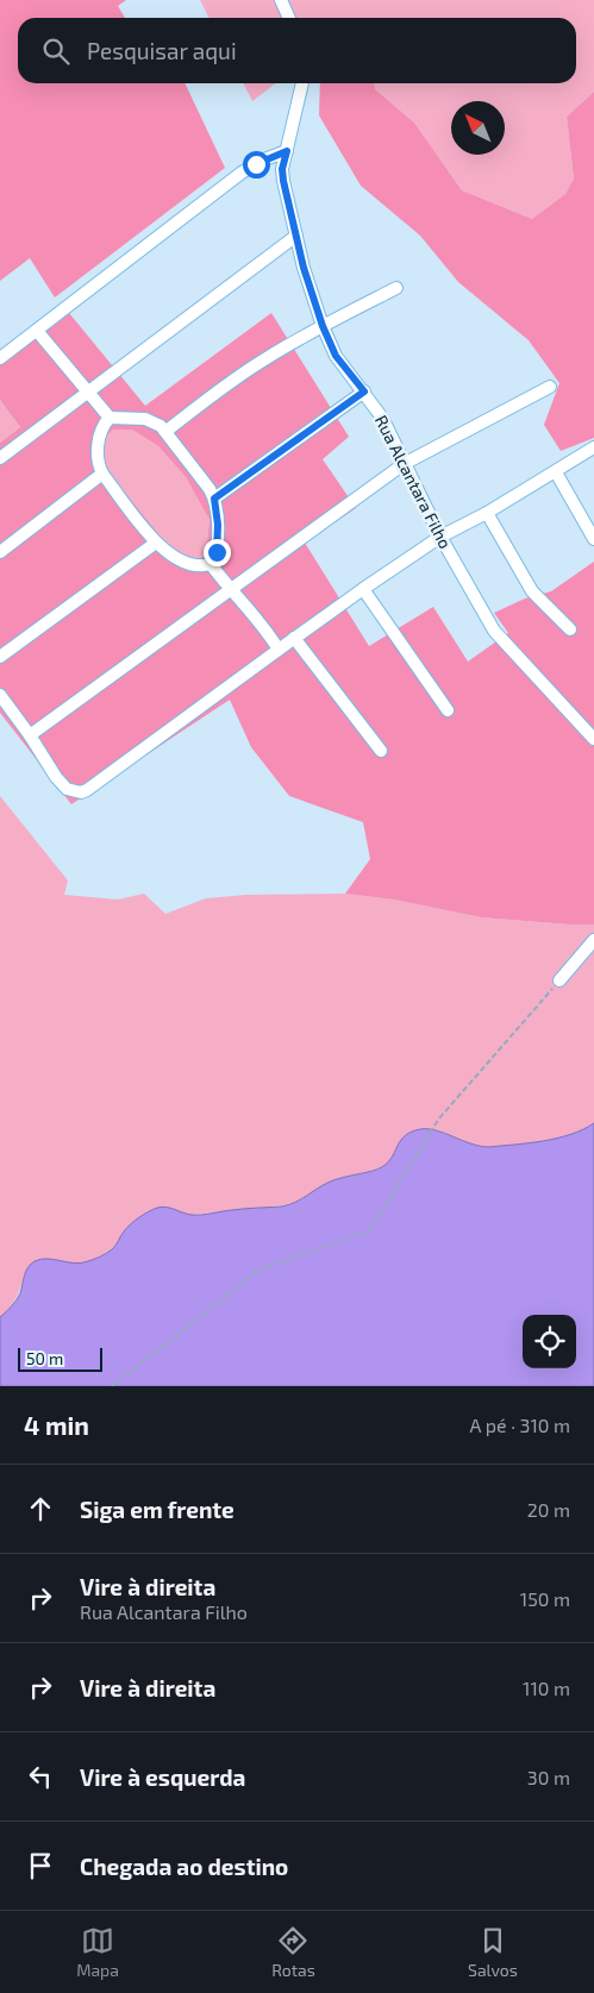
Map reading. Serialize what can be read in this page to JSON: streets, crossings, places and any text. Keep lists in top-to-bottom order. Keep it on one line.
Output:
{"streets":{"street":["Rua Alcantara Filho"]},"scale_bar":"50 m","north":"top left","page":{"search":"Pesquisar aqui","scale":"50 m","heading":["4 min","A pé · 310 m"],"list":[["Siga em frente","20 m"],["Vire à direita","Rua Alcantara Filho","150 m"],["Vire à direita","110 m"],["Vire à esquerda","30 m"],"Chegada ao destino"],"nav":["Mapa","Rotas","Salvos"]}}
